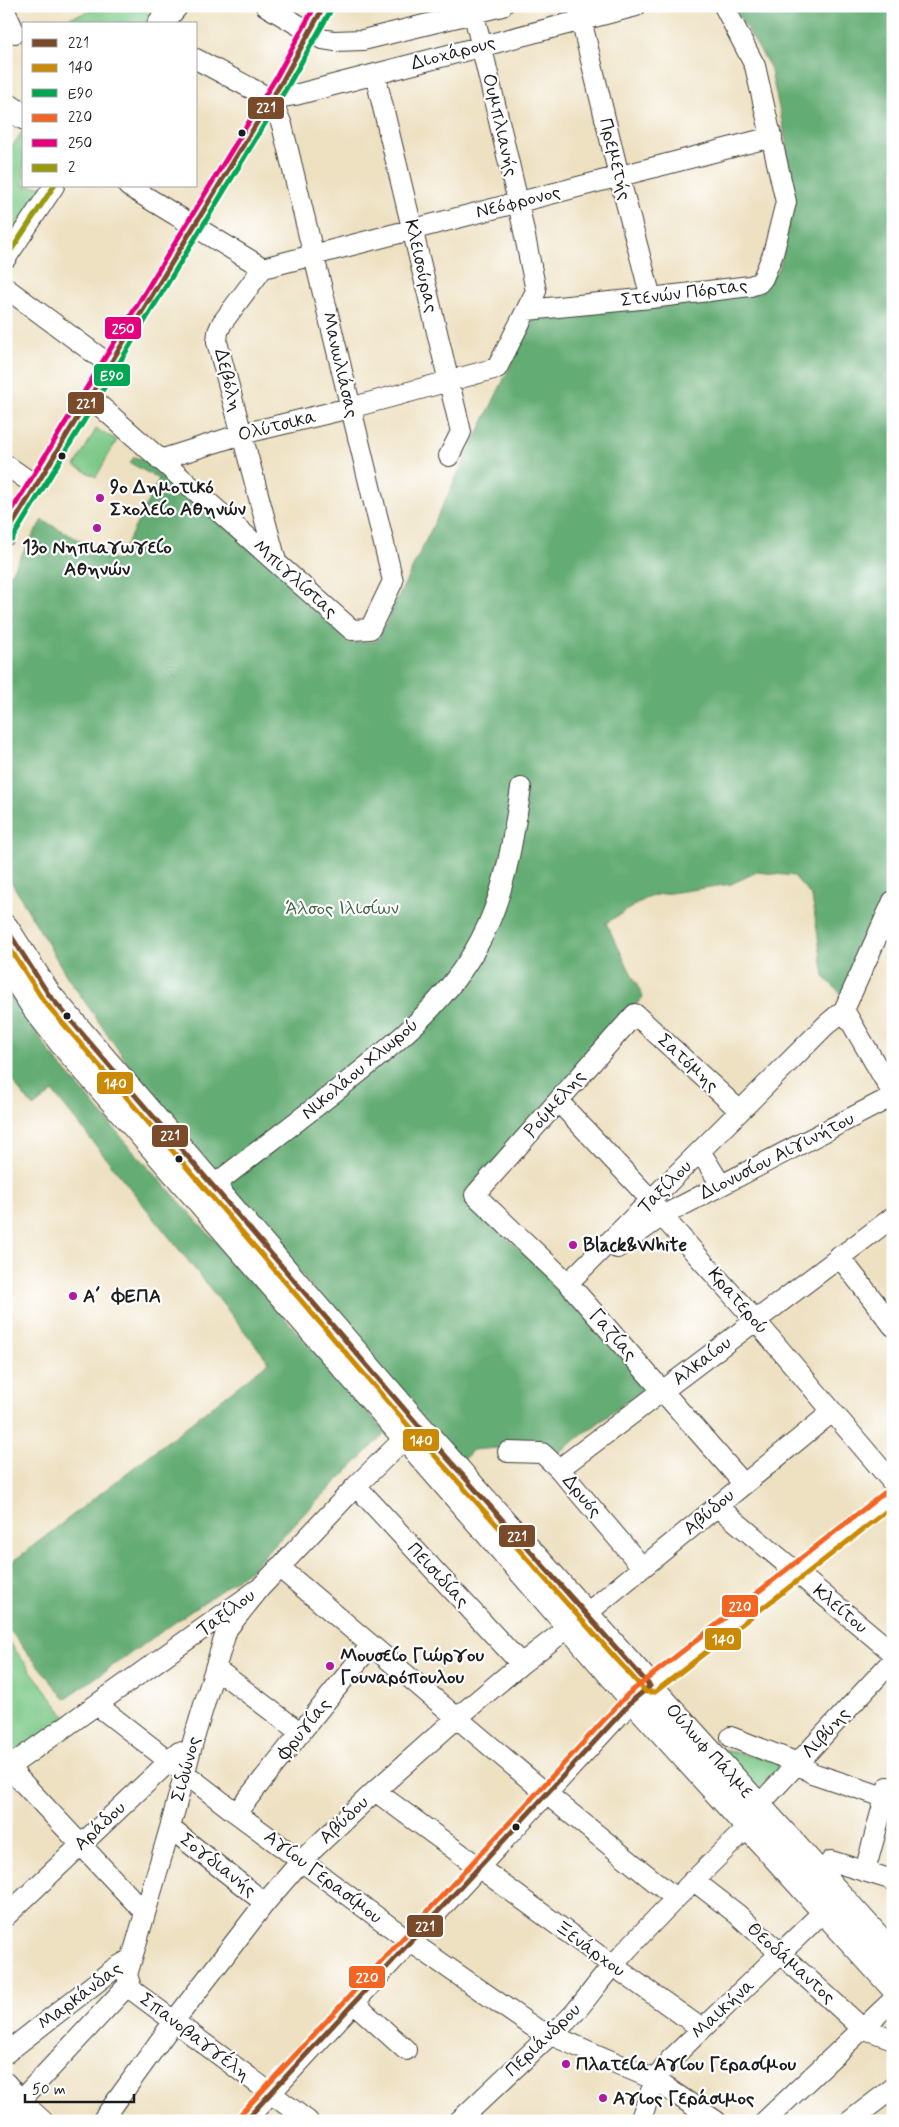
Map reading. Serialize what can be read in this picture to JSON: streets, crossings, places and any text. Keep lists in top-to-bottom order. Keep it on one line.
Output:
{"streets":{"main road":["Ούλωφ Πάλμε"],"street":["Διοχάρους","Ουμπλιανής","Πρεμετής","Νεόφρονος","Κλεισούρας","Στενών Πόρτας","Μανωλιάσας","Δεβόλη","Ολύτσικα","Μπιγλίστας","Σατόμης","Νικολάου Χλωρού","Ρούμελης","Διονυσίου Αιγινήτου","Ταξίλου","Κρατερού","Γαζίας","Αλκαίου","Δρυός","Αβύδου","Πεισιδίας","Κλείτου","Φρυγίας","Λιβύης","Σιδώνος","Αράδου","Σογδιανής","Αγίου Γερασίμου","Ξενάρχου","Θεοδάμαντος","Μαρκάνδας","Μαικήνα","Σπανοβαγγέλη","Περιάνδρου"]},"crossings":[["Διοχάρους","Ουμπλιανής"],["Διοχάρους","Πρεμετής"],["Διοχάρους","Κλεισούρας"],["Διοχάρους","Μανωλιάσας"],["Ουμπλιανής","Νεόφρονος"],["Ουμπλιανής","Στενών Πόρτας"],["Ουμπλιανής","Ολύτσικα"],["Πρεμετής","Νεόφρονος"],["Πρεμετής","Στενών Πόρτας"],["Νεόφρονος","Κλεισούρας"],["Νεόφρονος","Στενών Πόρτας"],["Νεόφρονος","Μανωλιάσας"],["Νεόφρονος","Δεβόλη"],["Κλεισούρας","Ολύτσικα"],["Μανωλιάσας","Ολύτσικα"],["Μανωλιάσας","Μπιγλίστας"],["Δεβόλη","Ολύτσικα"],["Δεβόλη","Μπιγλίστας"],["Ολύτσικα","Μπιγλίστας"],["Σατόμης","Ρούμελης"],["Σατόμης","Ταξίλου"],["Νικολάου Χλωρού","Ούλωφ Πάλμε"],["Ρούμελης","Κρατερού"],["Ρούμελης","Γαζίας"],["Διονυσίου Αιγινήτου","Ταξίλου"],["Διονυσίου Αιγινήτου","Κρατερού"],["Ταξίλου","Κρατερού"],["Ταξίλου","Γαζίας"],["Ταξίλου","Πεισιδίας"],["Ταξίλου","Ούλωφ Πάλμε"],["Ταξίλου","Σιδώνος"],["Ταξίλου","Αγίου Γερασίμου"],["Κρατερού","Αλκαίου"],["Κρατερού","Αβύδου"],["Γαζίας","Αλκαίου"],["Γαζίας","Αβύδου"],["Αλκαίου","Δρυός"],["Δρυός","Αβύδου"],["Αβύδου","Πεισιδίας"],["Αβύδου","Κλείτου"],["Αβύδου","Ούλωφ Πάλμε"],["Αβύδου","Σογδιανής"],["Αβύδου","Αγίου Γερασίμου"],["Αβύδου","Ξενάρχου"],["Αβύδου","Σπανοβαγγέλη"],["Φρυγίας","Αγίου Γερασίμου"],["Λιβύης","Ούλωφ Πάλμε"],["Λιβύης","Περιάνδρου"],["Ούλωφ Πάλμε","Μαικήνα"],["Ούλωφ Πάλμε","Περιάνδρου"],["Σιδώνος","Αράδου"],["Σιδώνος","Σογδιανής"],["Σιδώνος","Αγίου Γερασίμου"],["Σιδώνος","Μαρκάνδας"],["Σιδώνος","Σπανοβαγγέλη"],["Αράδου","Αγίου Γερασίμου"],["Αγίου Γερασίμου","Μαικήνα"],["Αγίου Γερασίμου","Περιάνδρου"],["Ξενάρχου","Μαικήνα"],["Ξενάρχου","Περιάνδρου"],["Θεοδάμαντος","Μαικήνα"],["Θεοδάμαντος","Περιάνδρου"],["Μαρκάνδας","Σπανοβαγγέλη"]],"parks":["Άλσος Ιλισίων"],"places":["9ο Δημοτικό Σχολείο Αθηνών","13ο Νηπιαγωγείο Αθηνών","Black&White","Α΄ ΦΕΠΑ","Μουσείο Γιώργου Γουναρόπουλου","Πλατεία Αγίου Γερασίμου","Αγιος Γεράσιμος"],"lines":["transit line 221","transit line 250","transit line Ε90","transit line 2","transit line 140","transit line 220"],"legend":["221","140","Ε90","220","250","2"],"scale_bar":"50 m"}
